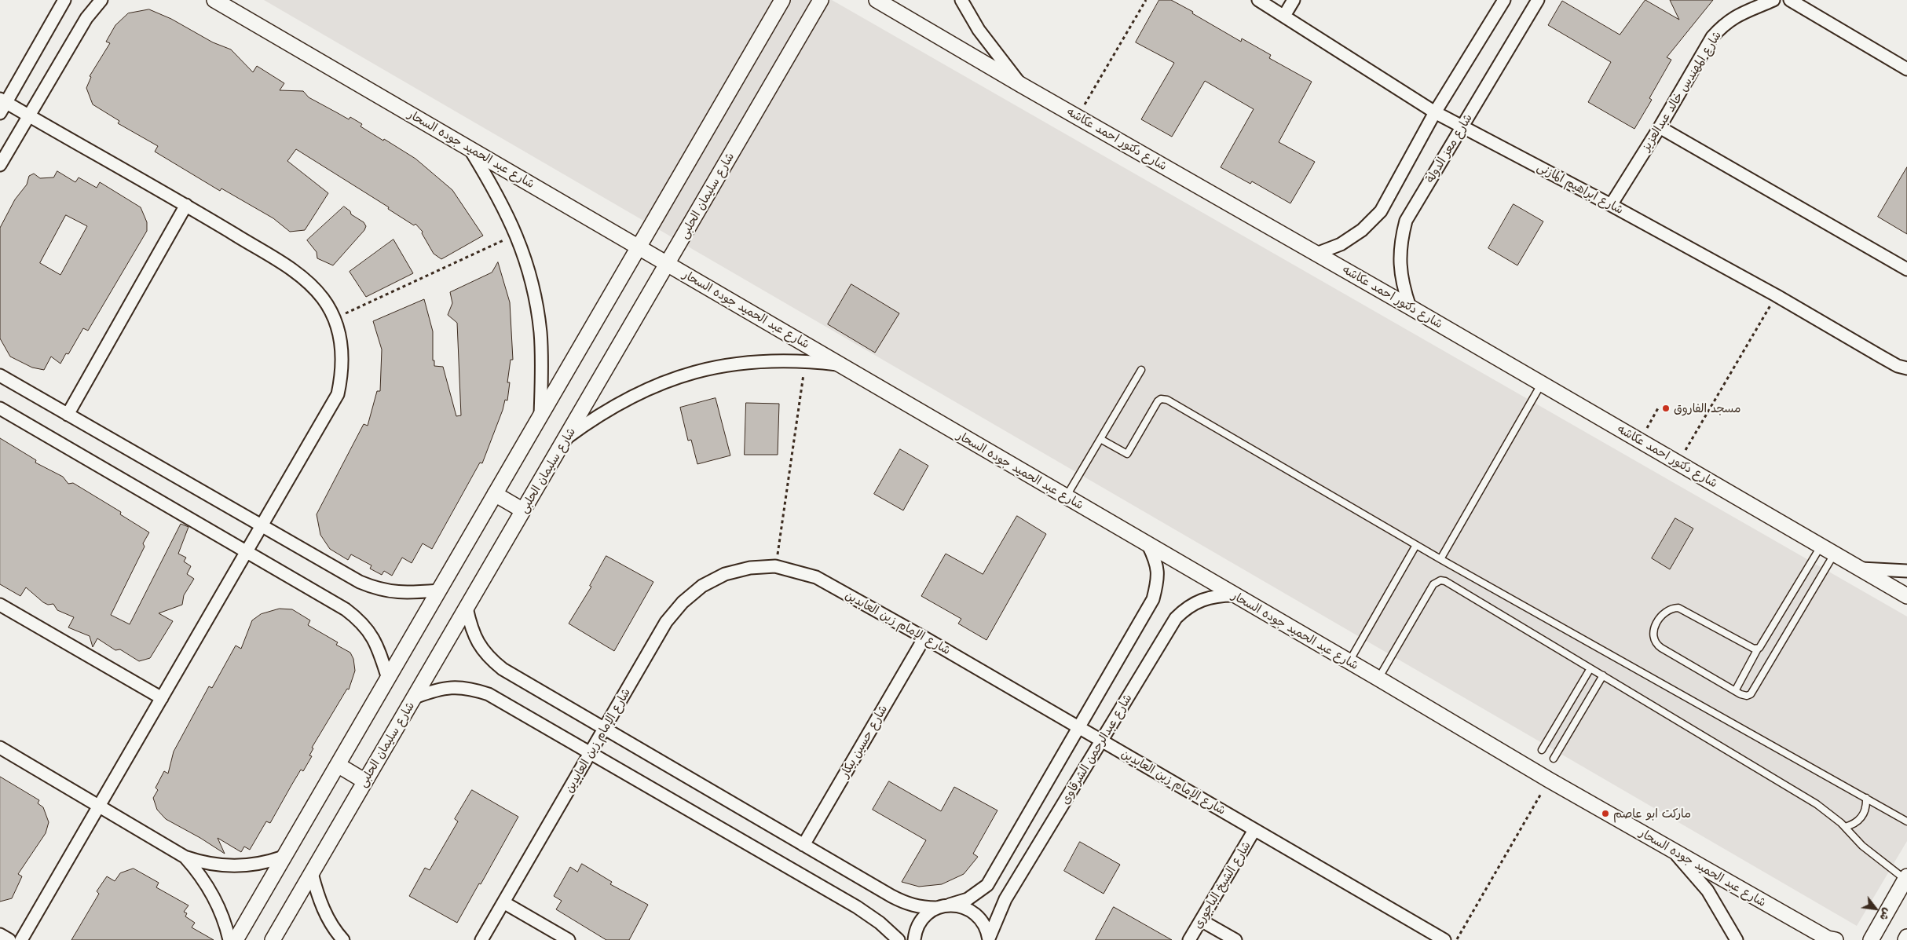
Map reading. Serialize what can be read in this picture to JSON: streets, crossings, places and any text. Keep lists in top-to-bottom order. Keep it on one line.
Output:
{"streets":{"street":["شارع المهندس خالد عبدالعزيز","شارع دكتور احمد عكاشه","شارع معز الدولة","شارع عبد الحميد جوده السحار","شارع ابراهيم المازنى","شارع سليمان الحلبى","شارع الإمام زين العابدين","شارع حسين بيكار","شارع عبدالرحمن الشرقاوى","شارع الشيخ الباجورى"]},"crossings":[["شارع المهندس خالد عبدالعزيز","شارع ابراهيم المازنى"],["شارع دكتور احمد عكاشه","شارع معز الدولة"],["شارع معز الدولة","شارع ابراهيم المازنى"],["شارع عبد الحميد جوده السحار","شارع سليمان الحلبى"],["شارع عبد الحميد جوده السحار","شارع عبدالرحمن الشرقاوى"],["شارع الإمام زين العابدين","شارع حسين بيكار"],["شارع الإمام زين العابدين","شارع عبدالرحمن الشرقاوى"],["شارع الإمام زين العابدين","شارع الشيخ الباجورى"]],"places":["مسجد الفاروق","ماركت ابو عاصم"],"north":"bottom right"}
